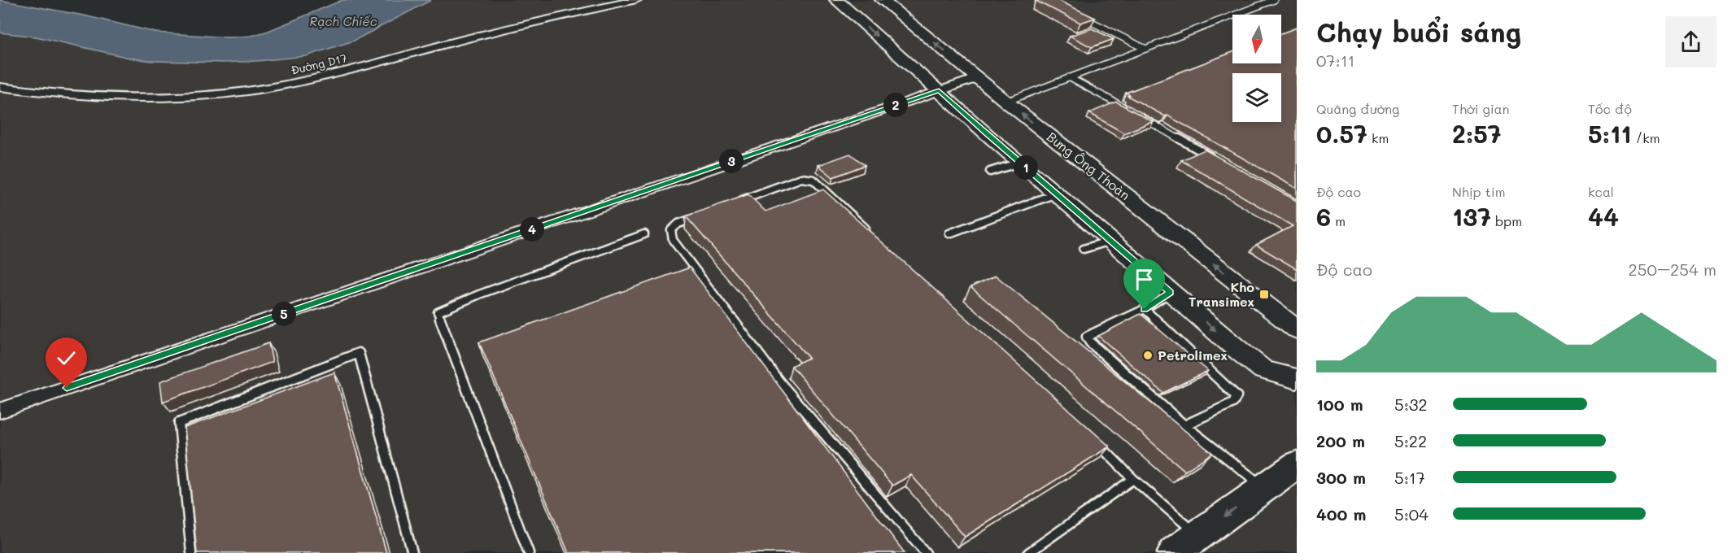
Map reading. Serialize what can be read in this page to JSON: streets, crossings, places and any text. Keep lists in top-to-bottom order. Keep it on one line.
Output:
{"streets":{"street":["Đường D17","Bưng Ông Thoàn"]},"water":["Rạch Chiếc"],"places":{"transit":["Kho Transimex"],"other":["Petrolimex"]},"north":"bottom","page":{"heading":["Chạy buổi sáng","07:11"],"stats":[["Quãng đường","0.57 km"],["Thời gian","2:57"],["Tốc độ","5:11 /km"],["Độ cao","6 m"],["Nhịp tim","137 bpm"],["kcal","44"]],"pins":["2","3","1","4","5"],"chart":["Độ cao","250–254 m"],"list":[{"name":"100 m","note":"5:32"},{"name":"200 m","note":"5:22"},{"name":"300 m","note":"5:17"},{"name":"400 m","note":"5:04"}]}}
